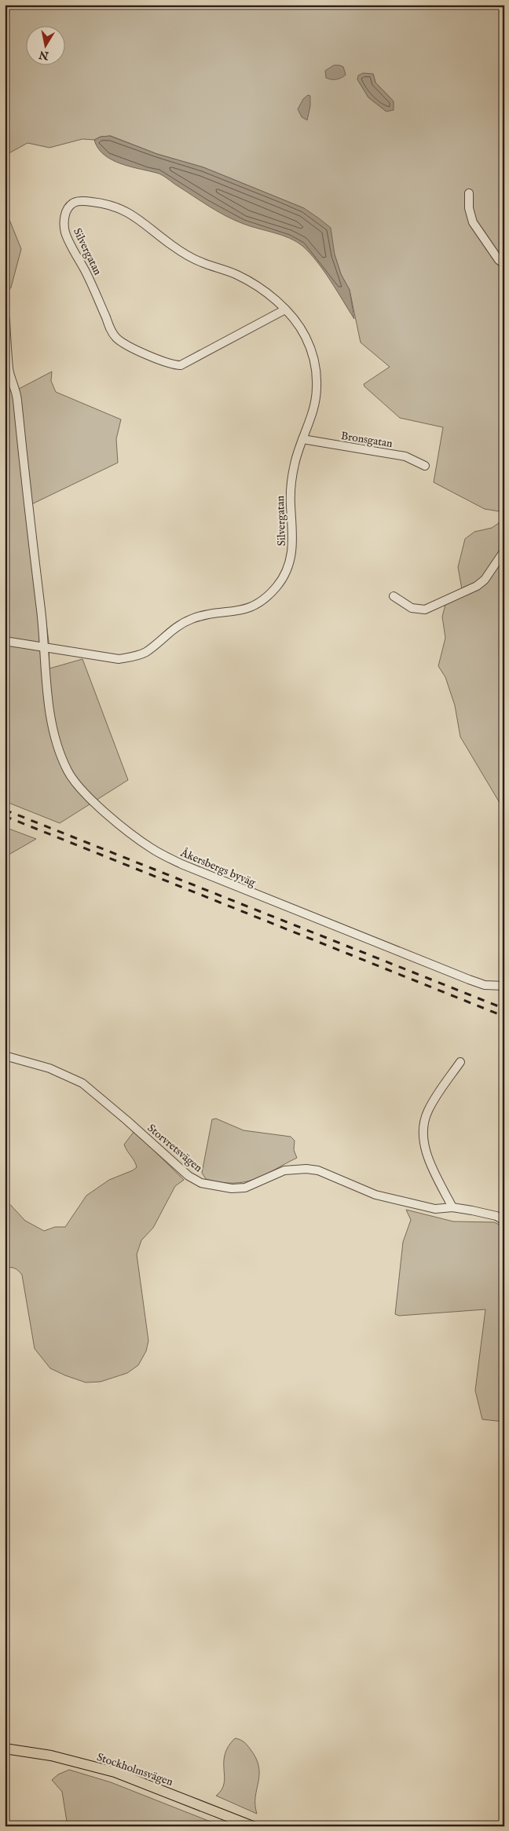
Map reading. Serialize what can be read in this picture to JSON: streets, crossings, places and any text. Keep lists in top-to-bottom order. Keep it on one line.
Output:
{"streets":{"main road":["Stockholmsvägen"],"street":["Silvergatan","Bronsgatan","Åkersbergs byväg","Storvretsvägen"]},"crossings":[["Silvergatan","Bronsgatan"],["Silvergatan","Åkersbergs byväg"]],"north":"bottom"}
